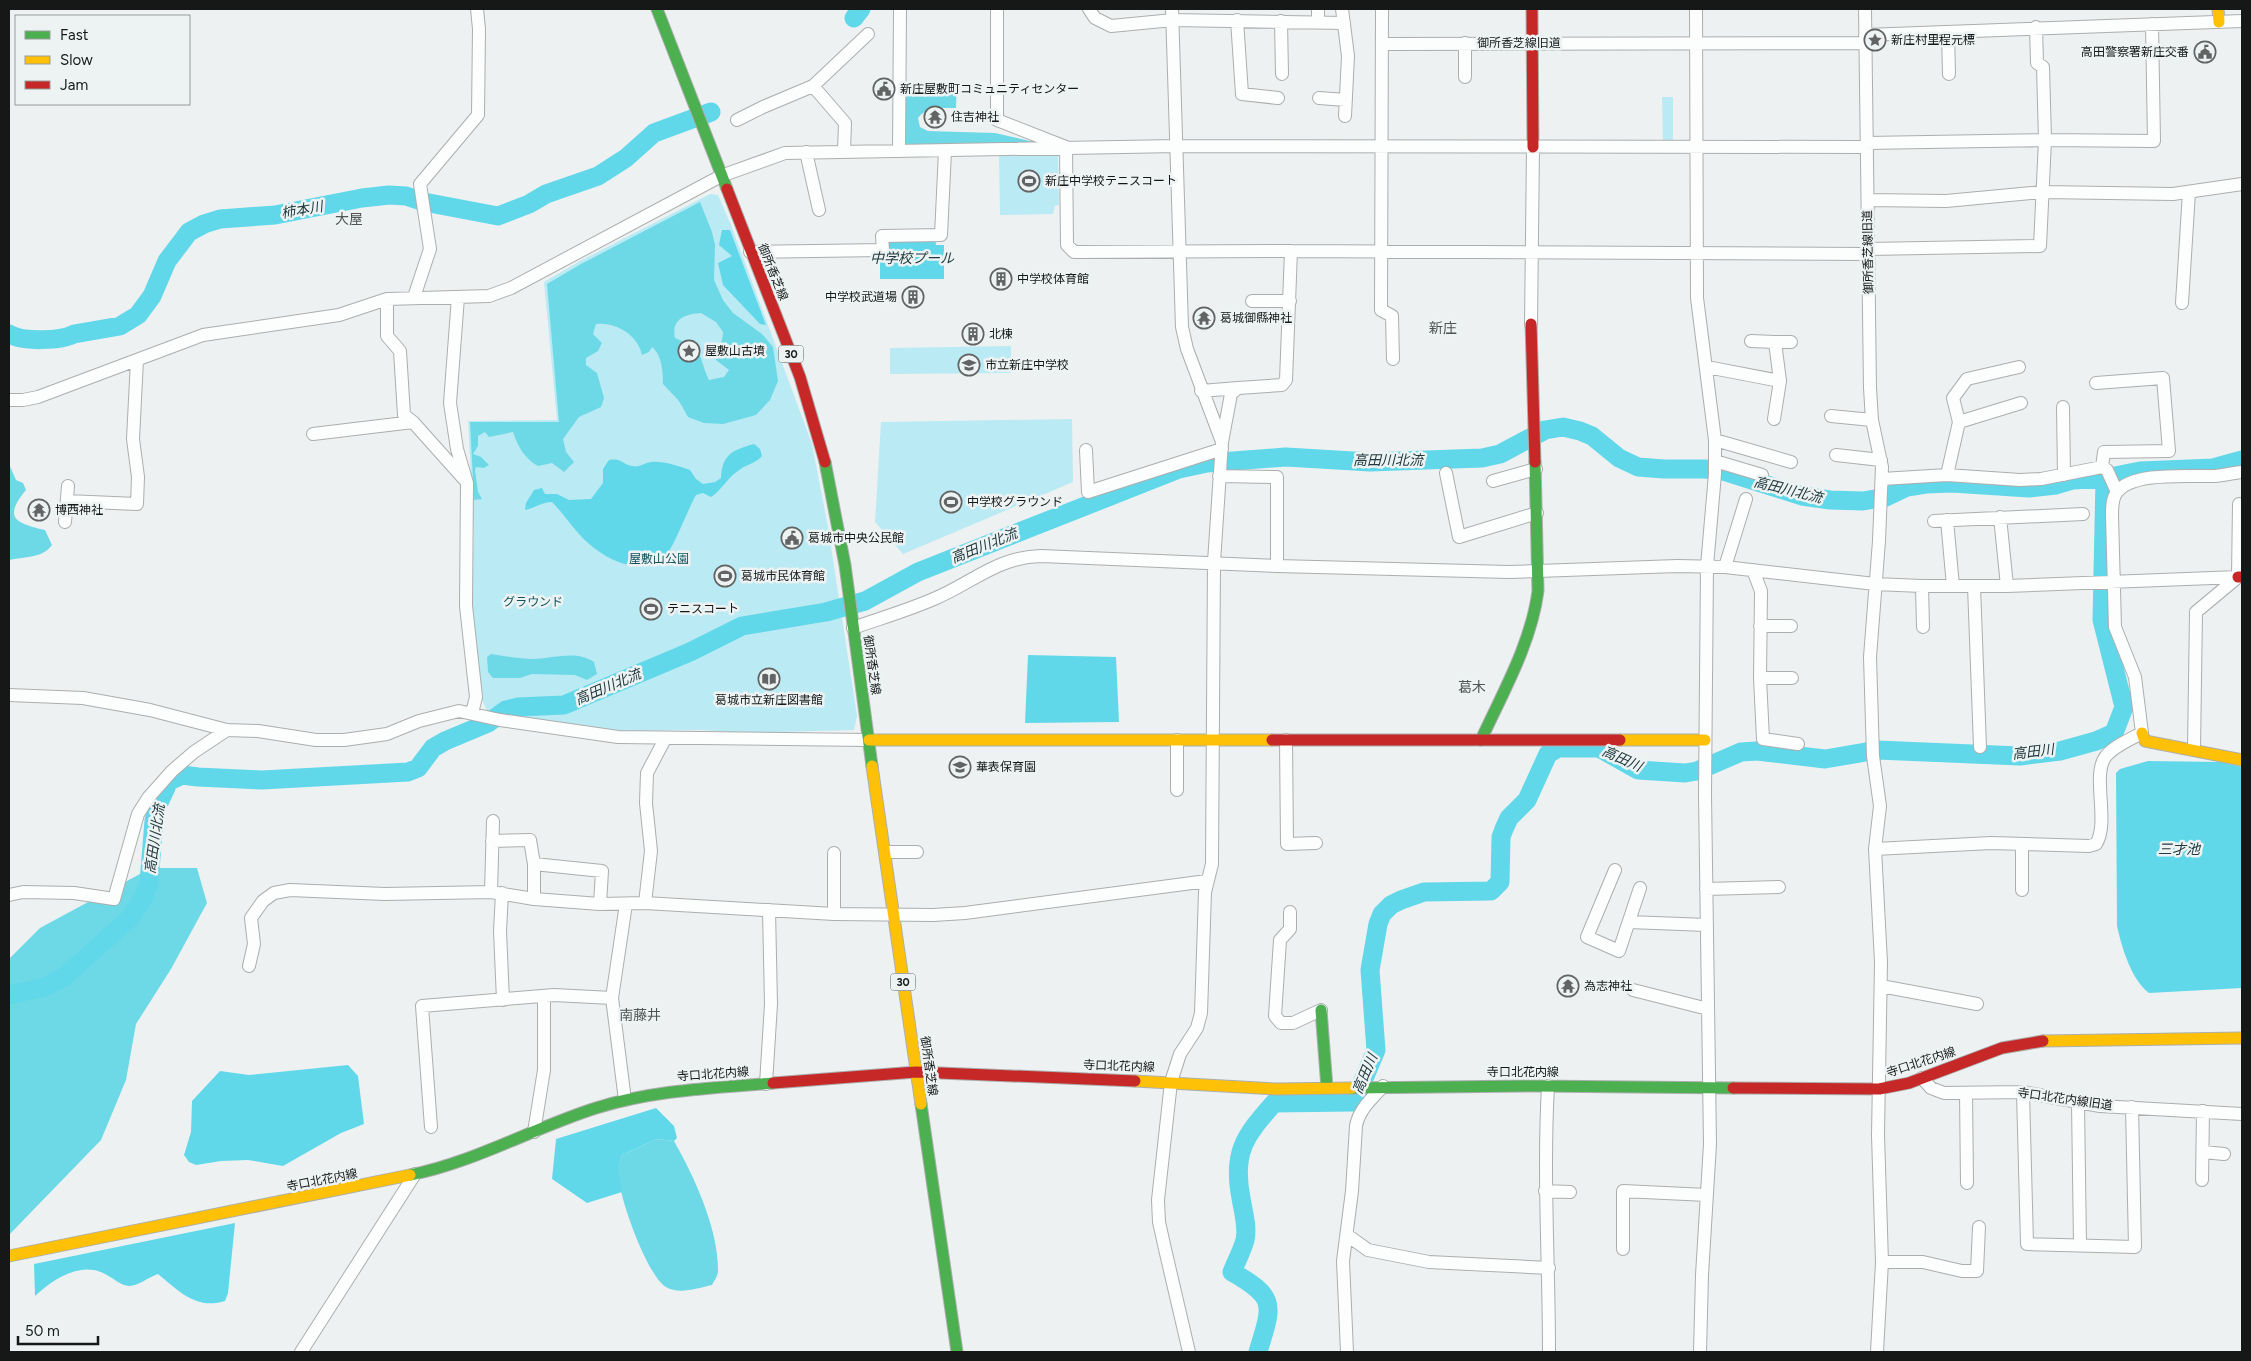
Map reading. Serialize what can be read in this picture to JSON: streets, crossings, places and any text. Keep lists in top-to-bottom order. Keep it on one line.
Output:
{"streets":{"main road":["御所香芝線","30","寺口北花内線"],"street":["御所香芝線旧道","寺口北花内線旧道"]},"crossings":[["御所香芝線旧道","寺口北花内線"],["御所香芝線","寺口北花内線"],["寺口北花内線","寺口北花内線旧道"]],"districts":["大屋","新庄","葛木","南藤井"],"water":["柿本川","中学校プール","高田川北流","高田川","三才池"],"parks":["屋敷山公園","グラウンド"],"places":{"place":["新庄村里程元標","屋敷山古墳"],"public building":["高田警察署新庄交番","新庄屋敷町コミュニティセンター","葛城市中央公民館"],"temple":["住吉神社","葛城御縣神社","博西神社","為志神社"],"sports":["新庄中学校テニスコート","中学校グラウンド","葛城市民体育館","テニスコート"],"building":["中学校体育館","中学校武道場","北棟"],"school or university":["市立新庄中学校","華表保育園"],"library":["葛城市立新庄図書館"]},"legend":["Fast","Slow","Jam"],"scale_bar":"50 m"}
